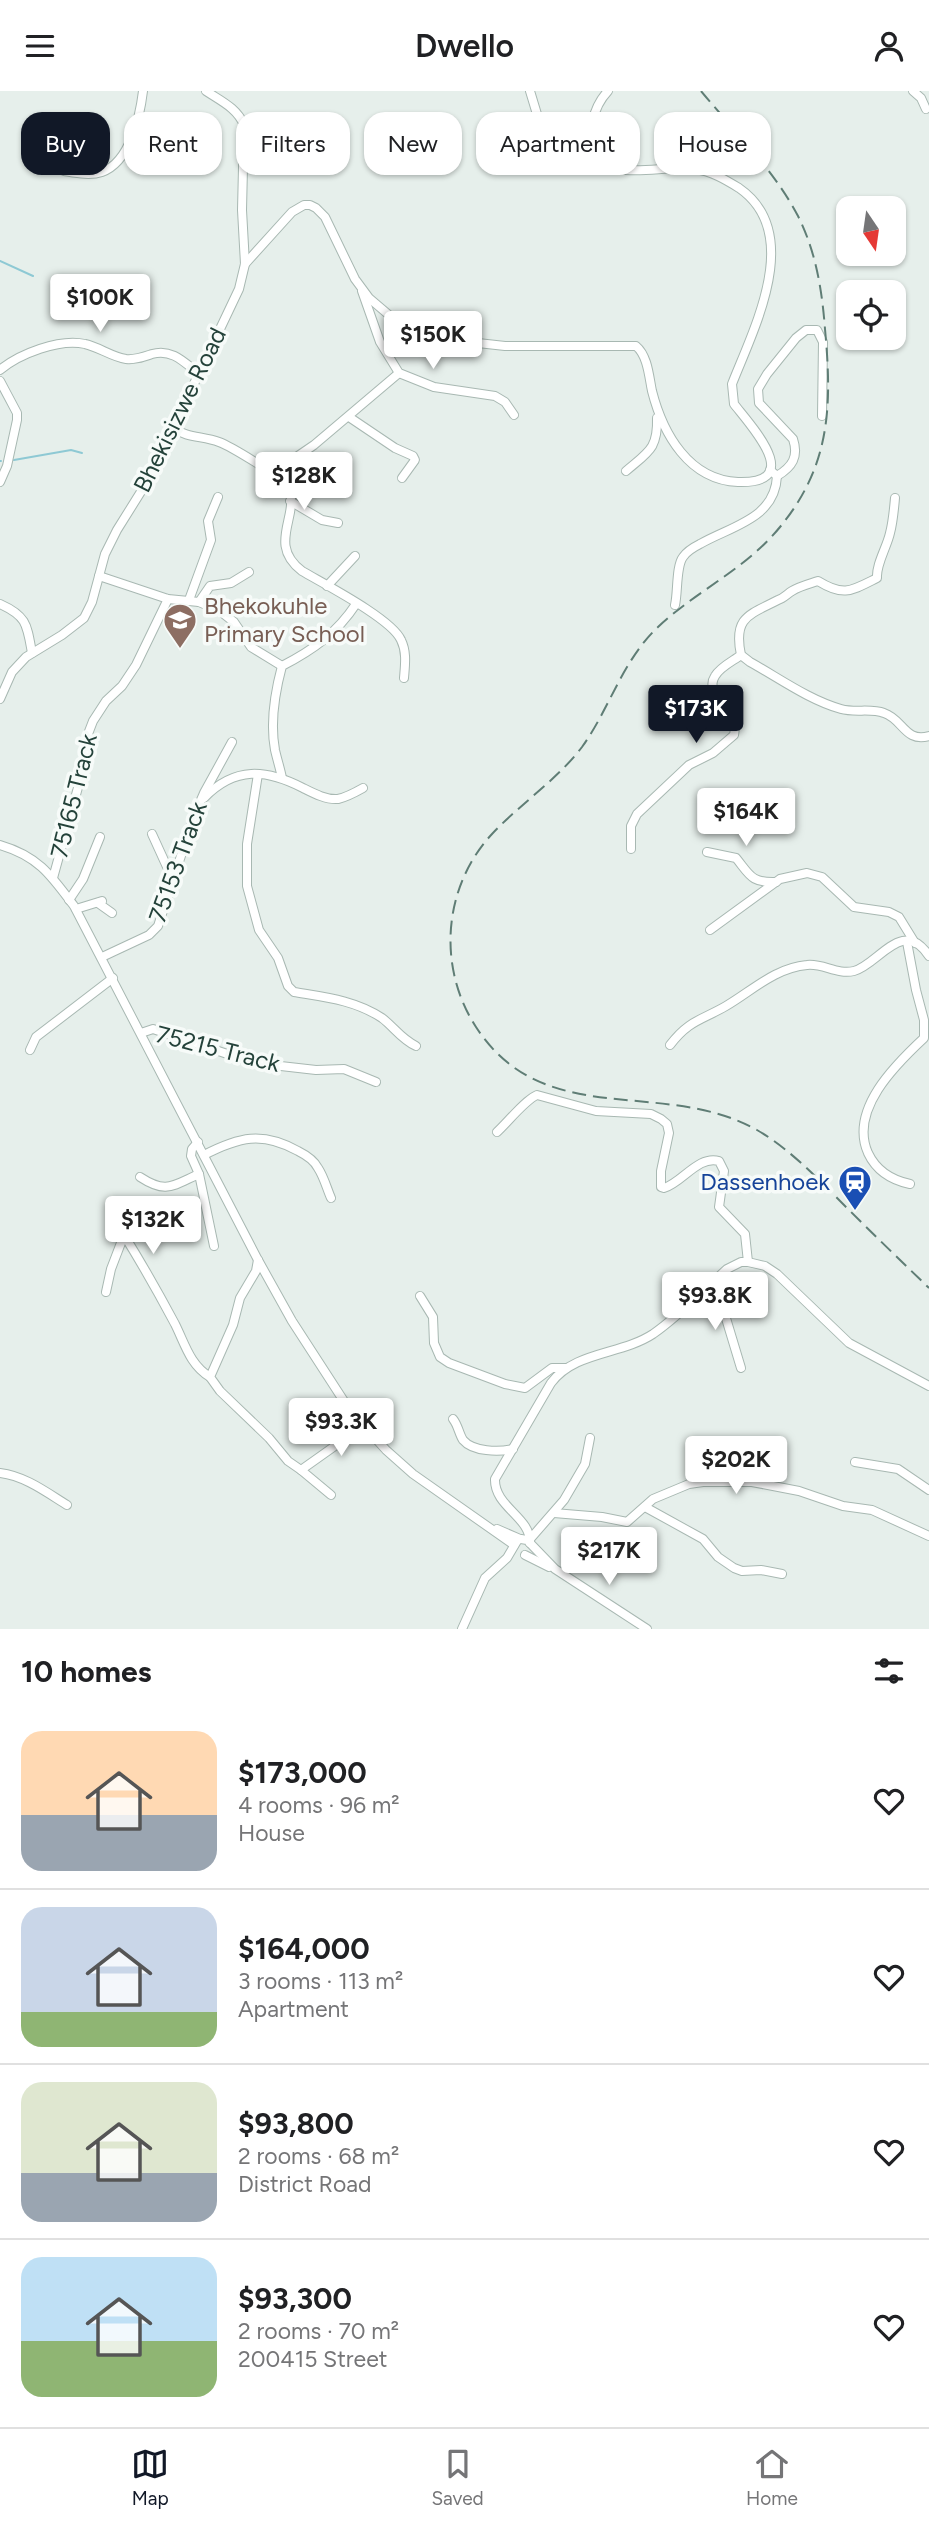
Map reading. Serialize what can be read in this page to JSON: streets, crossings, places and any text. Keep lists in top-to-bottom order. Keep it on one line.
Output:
{"streets":{"street":["Bhekisizwe Road","75165 Track","75153 Track","75215 Track"]},"places":{"school or university":["Bhekokuhle Primary School"],"station":["Dassenhoek"]},"north":"bottom","page":{"header":"Dwello","chip":["Buy","Rent","Filters","New","Apartment","House"],"price":["$100K","$150K","$128K","$173K","$164K","$132K","$93.8K","$93.3K","$202K","$217K"],"heading":"10 homes","list":[{"name":"$173,000","note":"4 rooms · 96 m² · House"},{"name":"$164,000","note":"3 rooms · 113 m² · Apartment"},{"name":"$93,800","note":"2 rooms · 68 m² · District Road"},{"name":"$93,300","note":"2 rooms · 70 m² · 200415 Street"}],"tabs":["Map","Saved","Home"]}}
